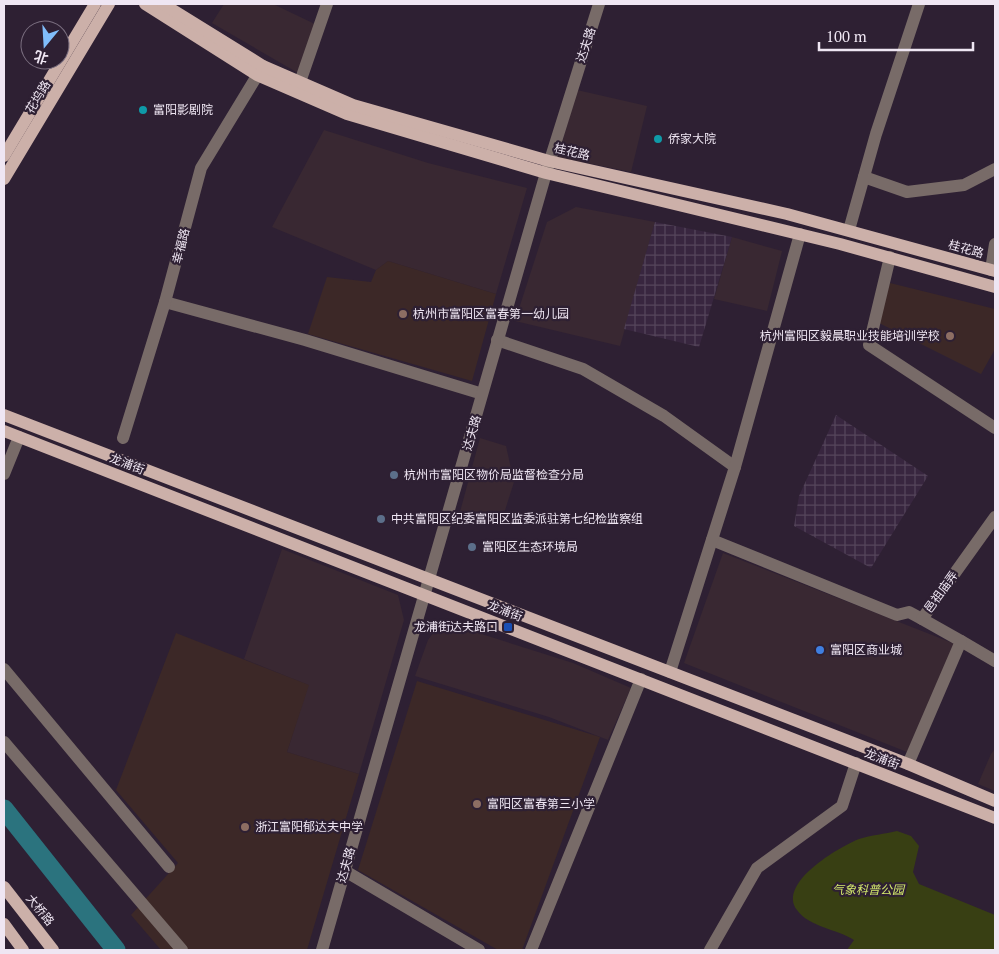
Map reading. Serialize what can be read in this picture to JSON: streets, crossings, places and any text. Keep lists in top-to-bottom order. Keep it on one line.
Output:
{"streets":{"main road":["花坞路","桂花路","龙浦街","大桥路"],"street":["达夫路","幸福路","邑祖庙弄"]},"crossings":[["达夫路","桂花路"],["达夫路","龙浦街"],["桂花路","幸福路"]],"parks":["气象科普公园"],"places":{"other":["富阳影剧院","侨家大院","杭州市富阳区富春第一幼儿园","杭州富阳区毅晨职业技能培训学校","杭州市富阳区物价局监督检查分局","中共富阳区纪委富阳区监委派驻第七纪检监察组","富阳区生态环境局","富阳区商业城","富阳区富春第三小学","浙江富阳郁达夫中学"],"transit":["龙浦街达夫路口"]},"scale_bar":"100 m","north":"bottom"}
